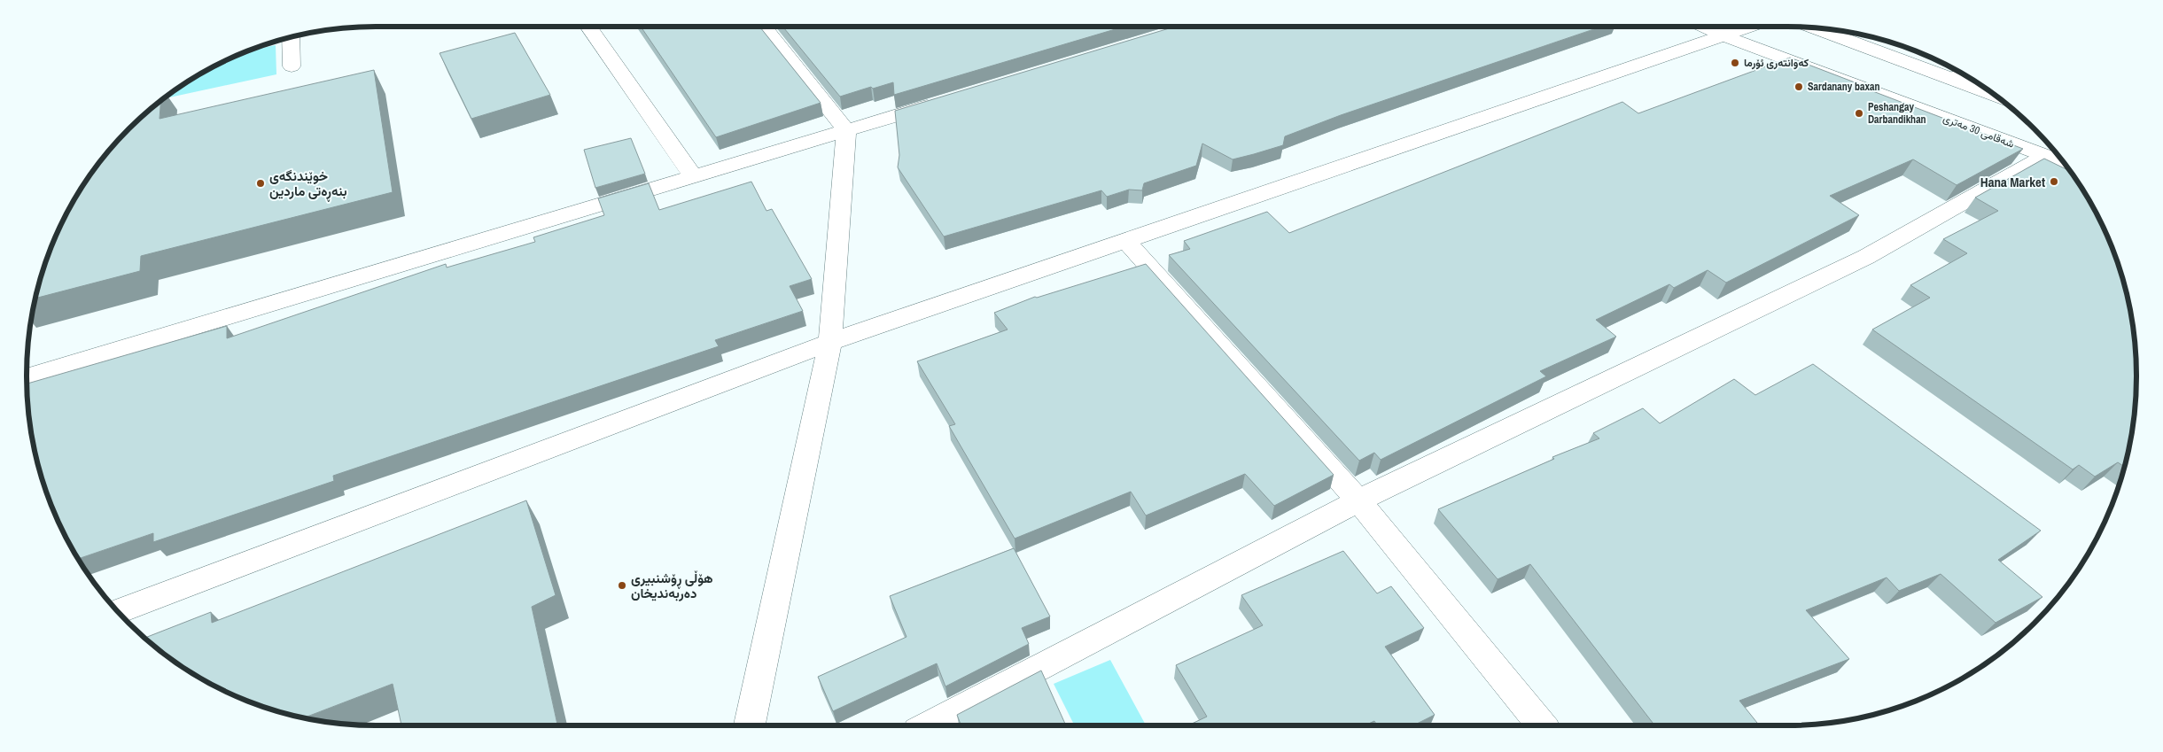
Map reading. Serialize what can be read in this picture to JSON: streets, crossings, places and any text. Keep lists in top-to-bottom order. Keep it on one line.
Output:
{"streets":{"street":["شەقامی 30 مەتری"]},"places":["کەوانتەری ئۆرما","Sardanany baxan","Peshangay Darbandikhan","Hana Market","خوێندنگەی بنەڕەتی ماردین","هۆڵی ڕۆشنبیری دەربەندیخان"]}
